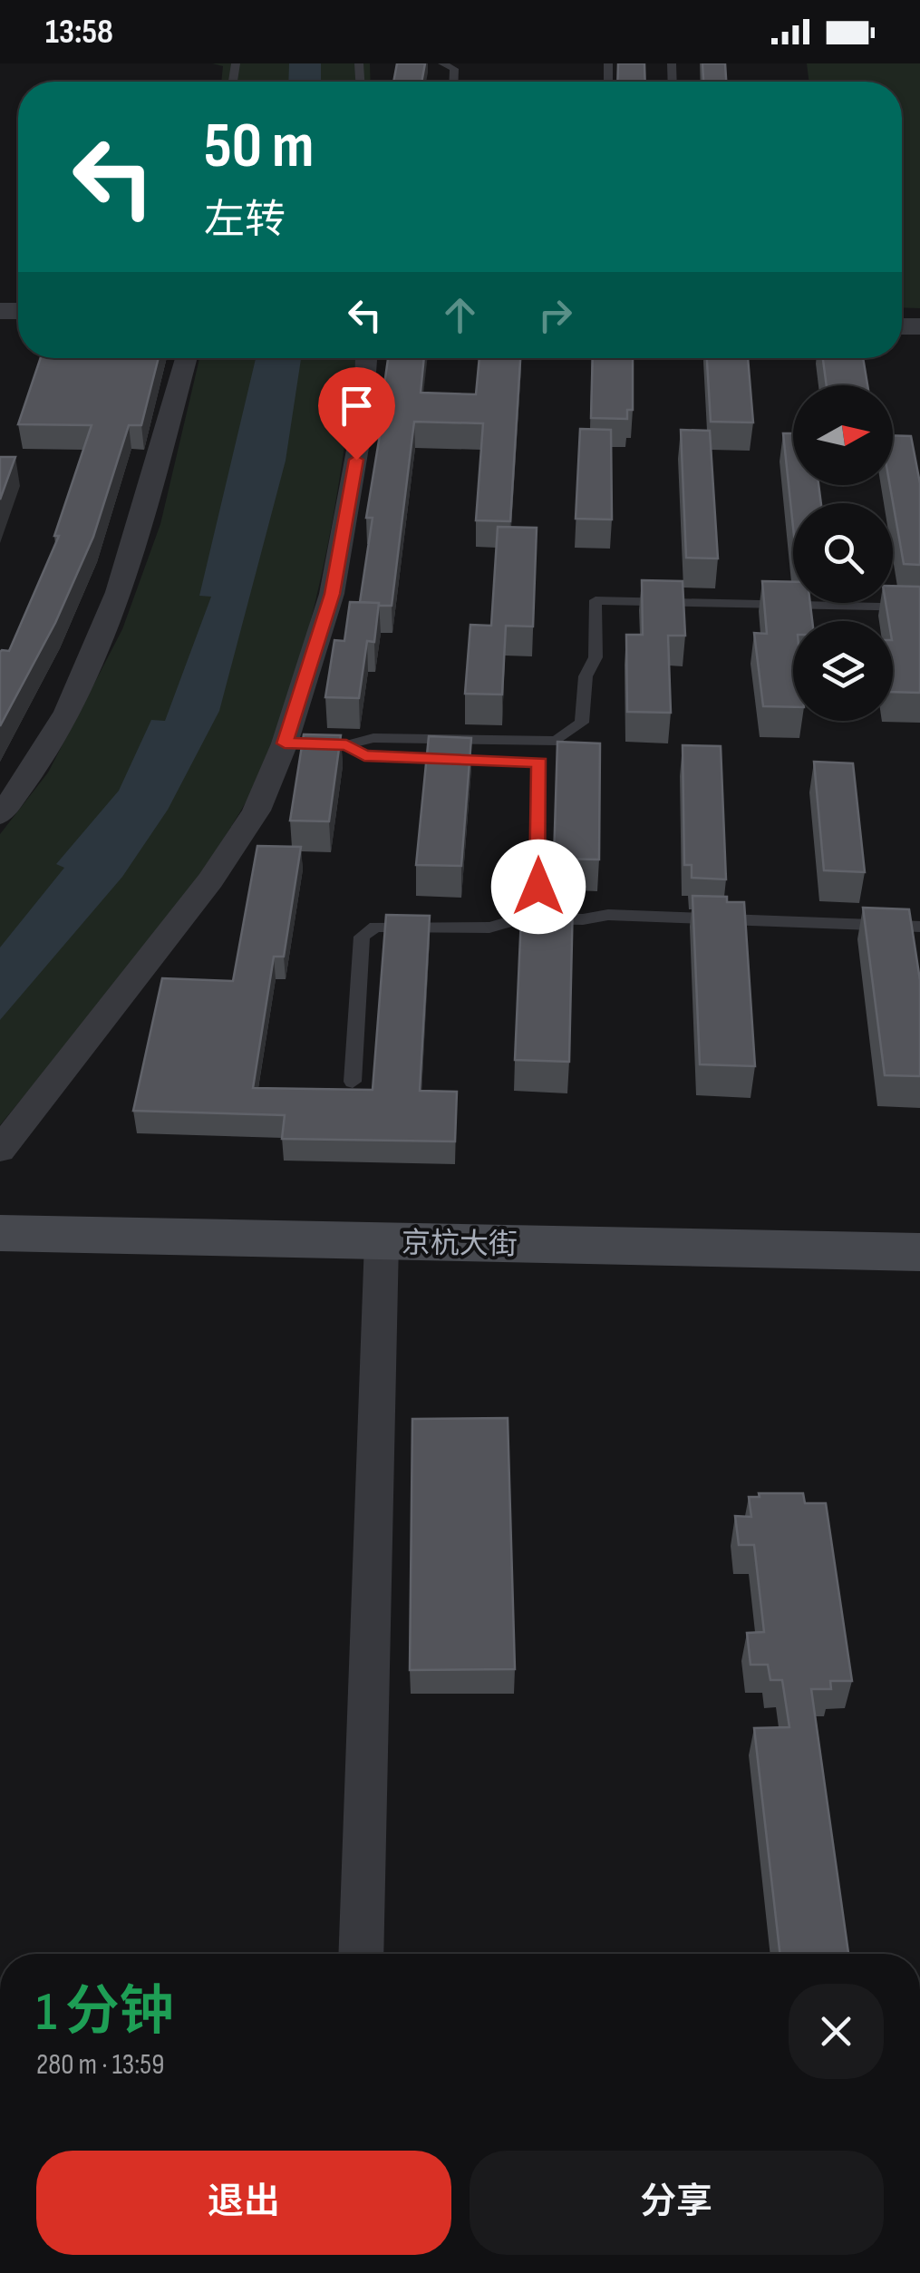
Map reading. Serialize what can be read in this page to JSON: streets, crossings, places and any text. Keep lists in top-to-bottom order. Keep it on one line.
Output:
{"streets":{"main road":["京杭大街"]},"north":"right","page":{"status":"13:58","turn":["50 m","左转"],"heading":["1 分钟","280 m · 13:59"],"buttons":["退出","分享"]}}
